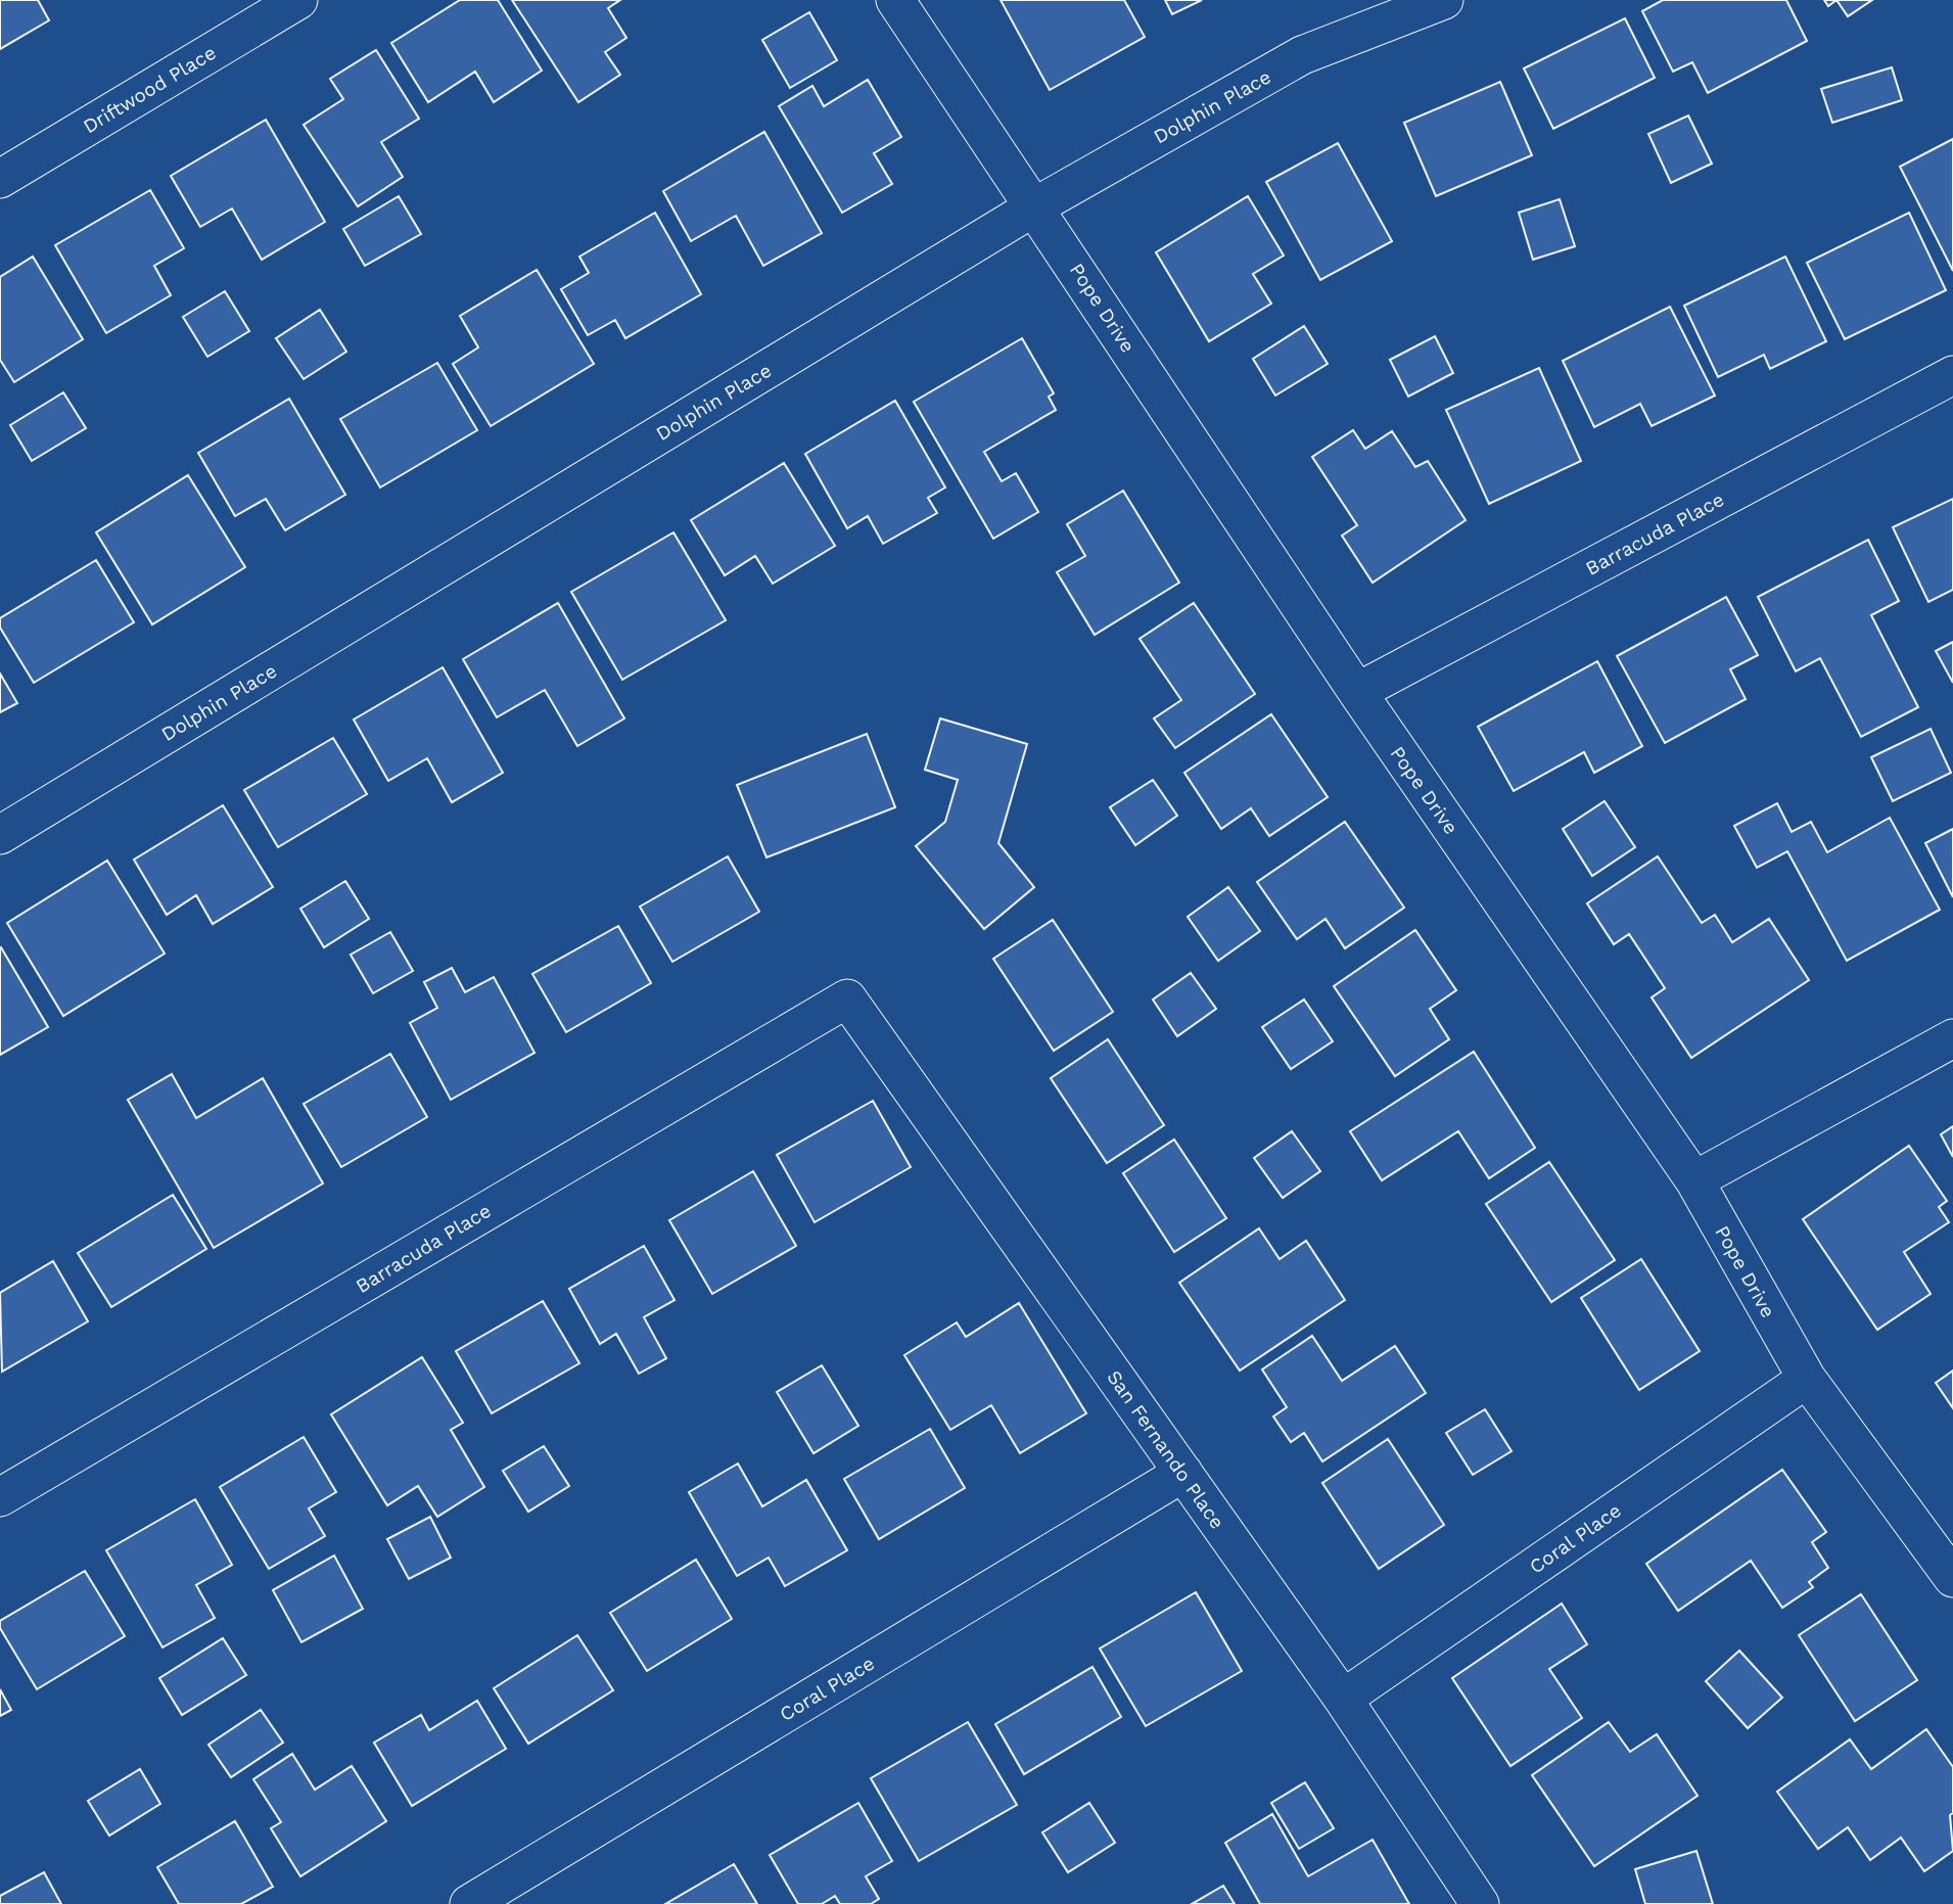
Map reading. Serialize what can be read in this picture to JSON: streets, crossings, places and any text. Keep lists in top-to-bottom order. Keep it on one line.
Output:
{"streets":{"street":["Driftwood Place","Dolphin Place","Pope Drive","Barracuda Place","San Fernando Place","Coral Place"]},"crossings":[["Dolphin Place","Pope Drive"],["Pope Drive","Barracuda Place"],["Pope Drive","Coral Place"],["Barracuda Place","San Fernando Place"],["San Fernando Place","Coral Place"]]}
